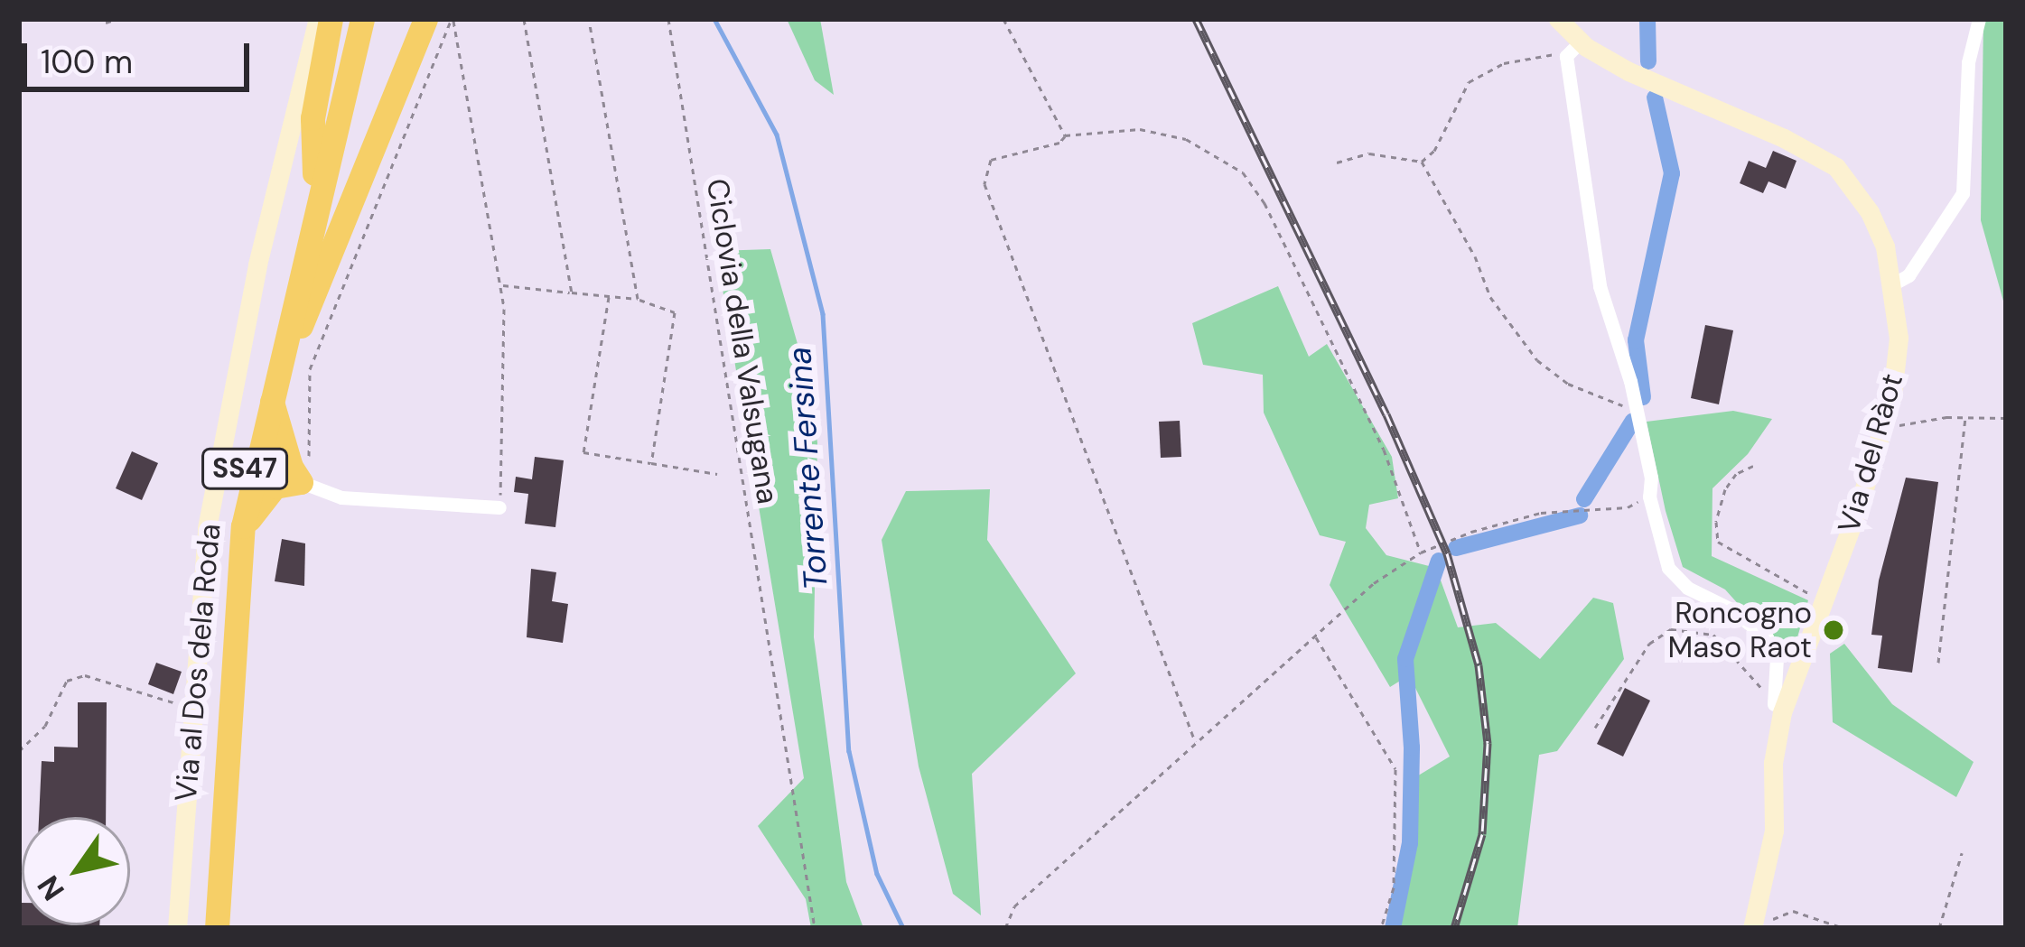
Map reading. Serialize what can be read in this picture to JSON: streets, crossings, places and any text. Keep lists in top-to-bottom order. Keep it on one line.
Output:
{"streets":{"highway":["SS47"],"street":["Via del Ràot","Via al Dos dela Roda"],"path":["Ciclovia della Valsugana"]},"water":["Torrente Fersina"],"places":["Roncogno Maso Raot"],"scale_bar":"100 m","north":"bottom left"}
